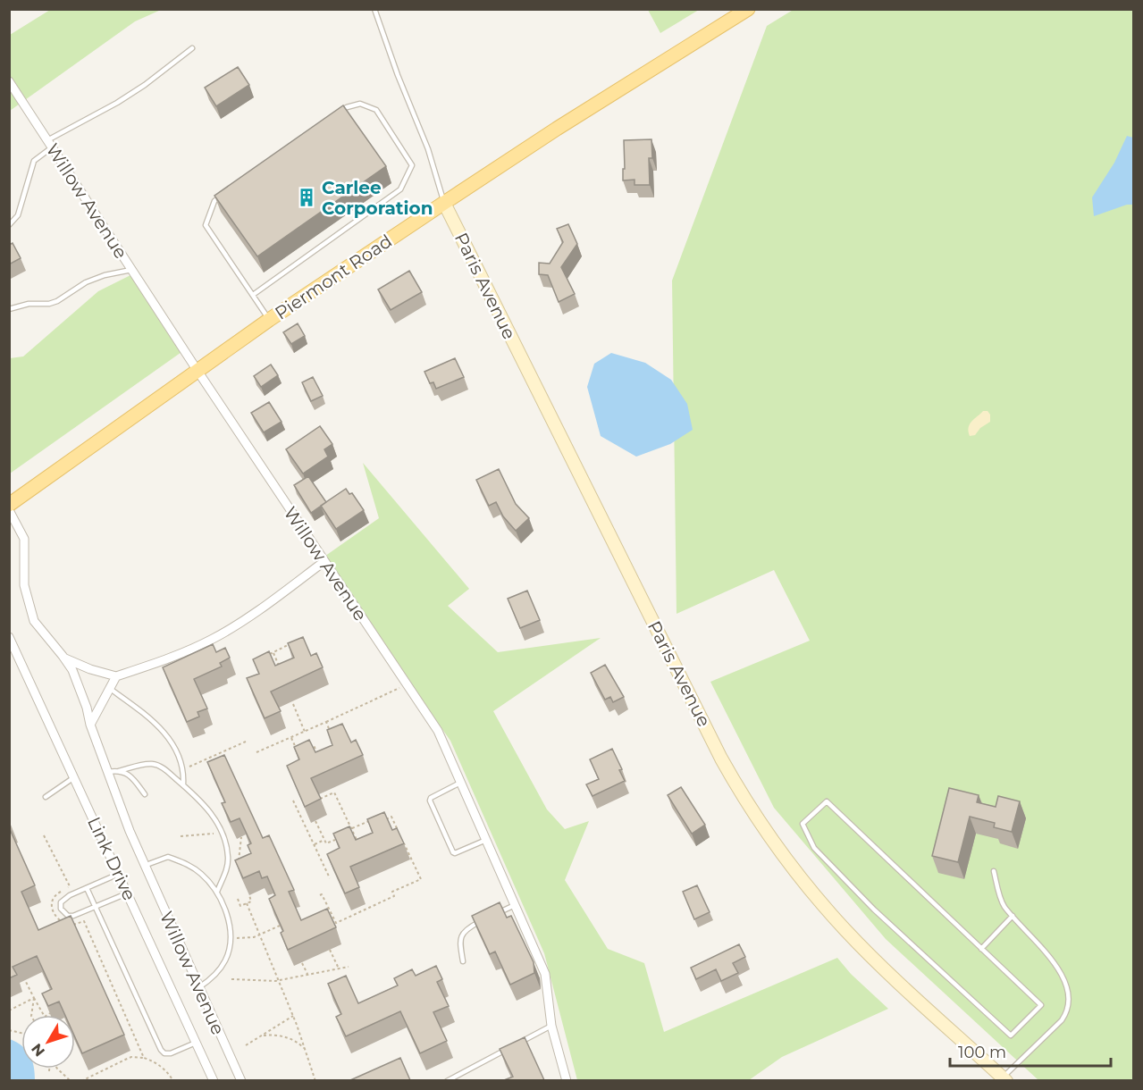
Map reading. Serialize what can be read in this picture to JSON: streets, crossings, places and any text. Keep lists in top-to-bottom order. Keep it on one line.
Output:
{"streets":{"main road":["Piermont Road"],"street":["Willow Avenue","Paris Avenue","Link Drive"]},"crossings":[["Willow Avenue","Piermont Road"],["Piermont Road","Paris Avenue"]],"places":{"building":["Carlee Corporation"]},"scale_bar":"100 m","north":"bottom left"}
